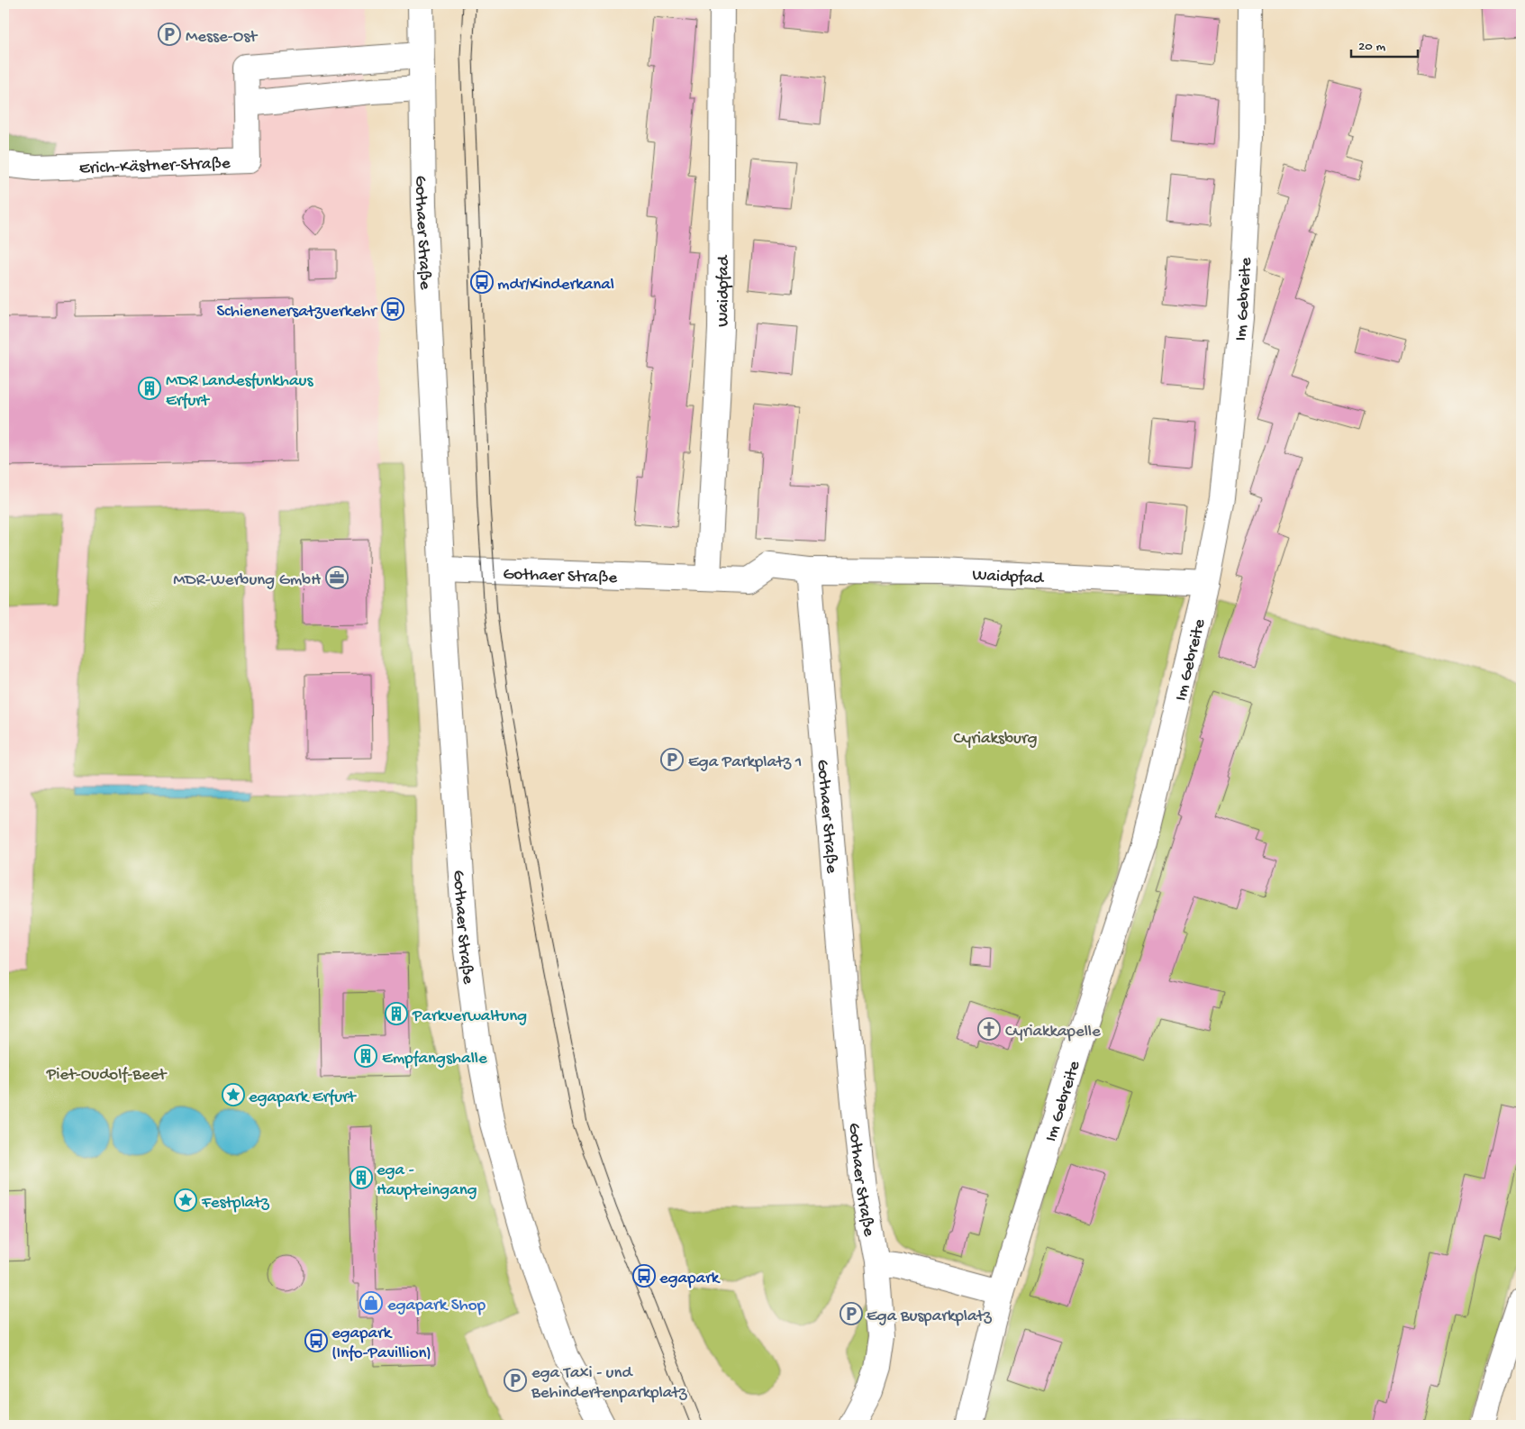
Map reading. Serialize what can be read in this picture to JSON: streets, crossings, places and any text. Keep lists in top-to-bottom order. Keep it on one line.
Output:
{"streets":{"street":["Erich-Kästner-Straße","Gothaer Straße","Waidpfad","Im Gebreite"]},"crossings":[["Erich-Kästner-Straße","Gothaer Straße"],["Gothaer Straße","Waidpfad"],["Waidpfad","Im Gebreite"]],"parks":["Cyriaksburg","Piet-Oudolf-Beet"],"places":{"parking":["Messe-Ost","Ega Parkplatz 1","Ega Busparkplatz","ega Taxi - und Behindertenparkplatz"],"bus stop":["mdr/Kinderkanal","Schienenersatzverkehr","egapark","egapark (Info-Pavillion)"],"building":["MDR Landesfunkhaus Erfurt","Parkverwaltung","Empfangshalle","ega - Haupteingang"],"office":["MDR-Werbung GmbH"],"church":["Cyriakkapelle"],"place":["egapark Erfurt","Festplatz"],"shop":["egapark Shop"]},"scale_bar":"20 m"}
